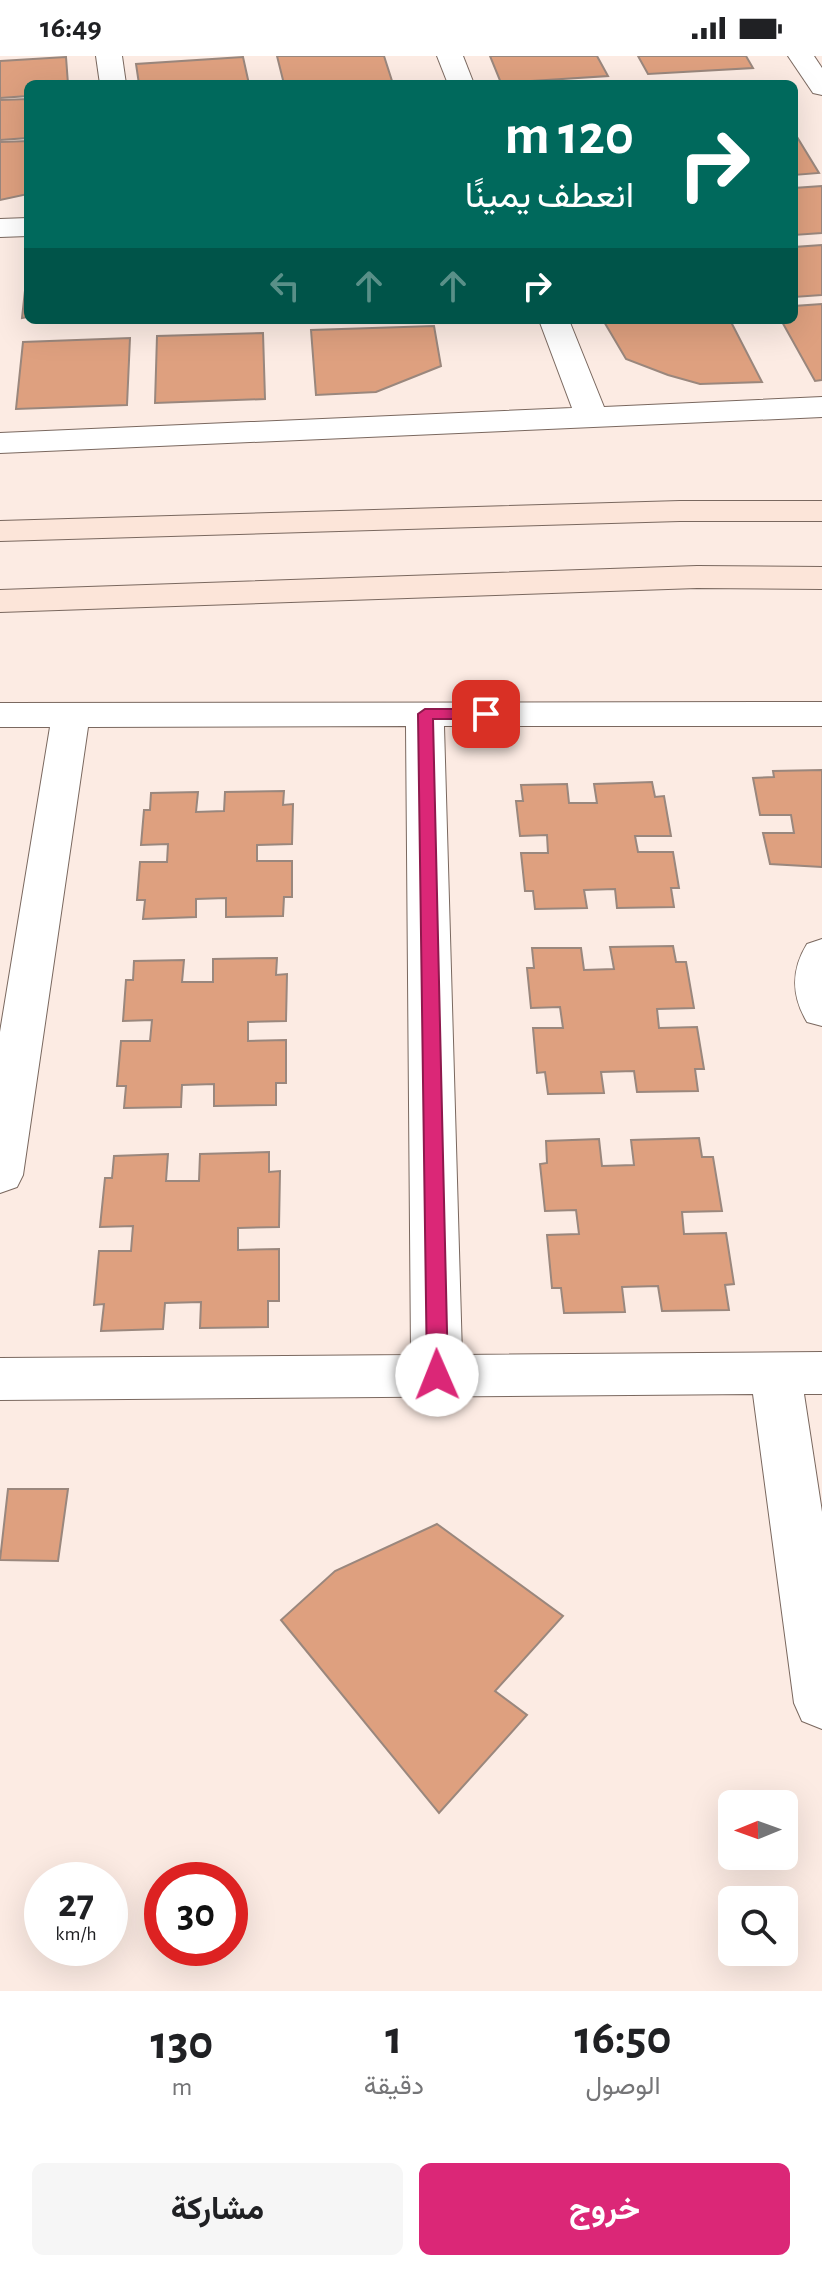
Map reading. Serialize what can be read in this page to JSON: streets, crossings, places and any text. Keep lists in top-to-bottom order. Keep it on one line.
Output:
{"north":"left","page":{"status":"16:49","turn":["120 m","انعطف يمينًا"],"speed":"27 km/h","limit":"30","eta":["16:50","الوصول","1","دقيقة","130","m"],"buttons":["خروج","مشاركة"]}}
